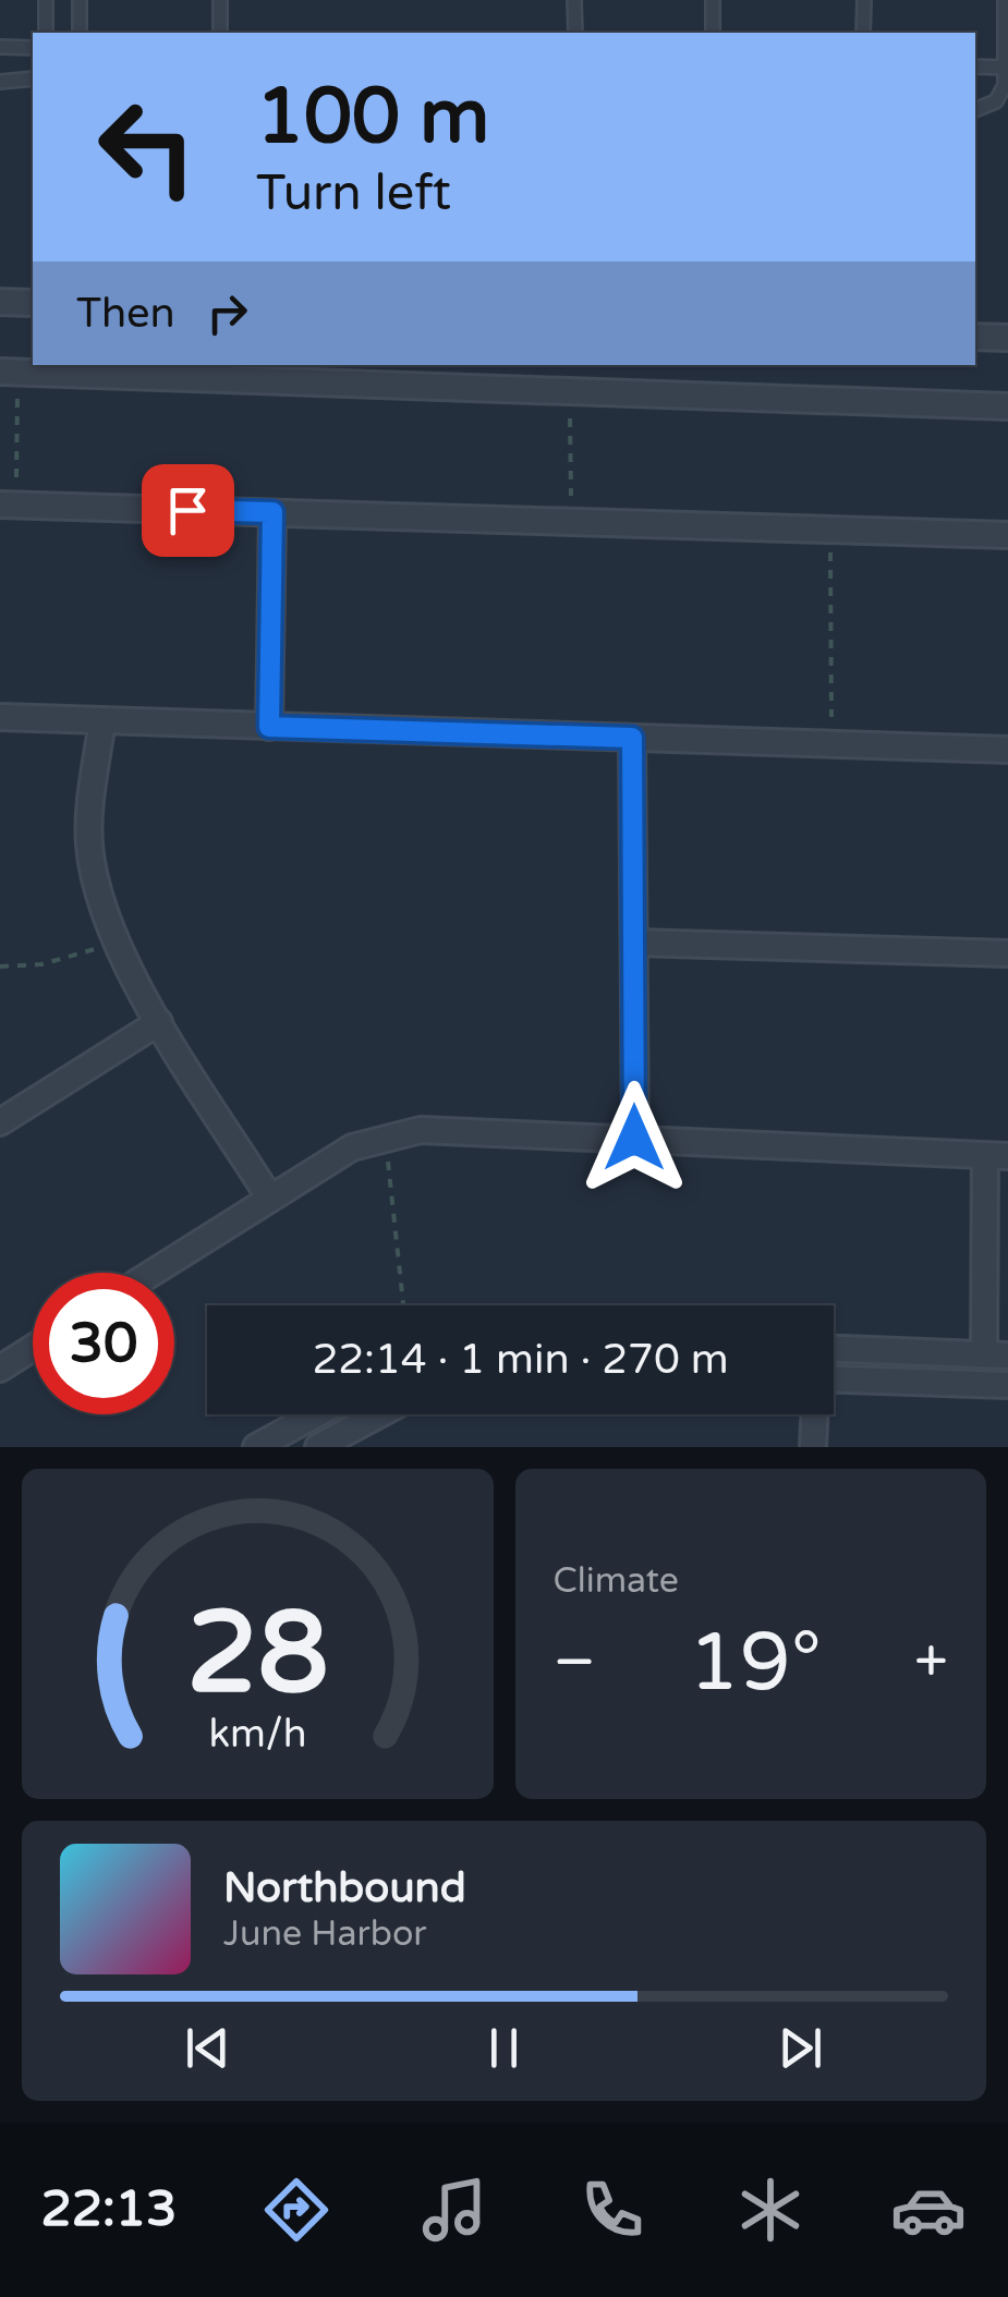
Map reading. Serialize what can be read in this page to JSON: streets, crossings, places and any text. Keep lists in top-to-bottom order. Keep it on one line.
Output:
{"page":{"turn":["100 m","Turn left"],"then":"Then","limit":"30","trip":"22:14 · 1 min · 270 m","tile":"Climate","heat":["−","19°","+"],"song":["Northbound","June Harbor"],"tabs":"22:13","gauge":["28","km/h"]}}
